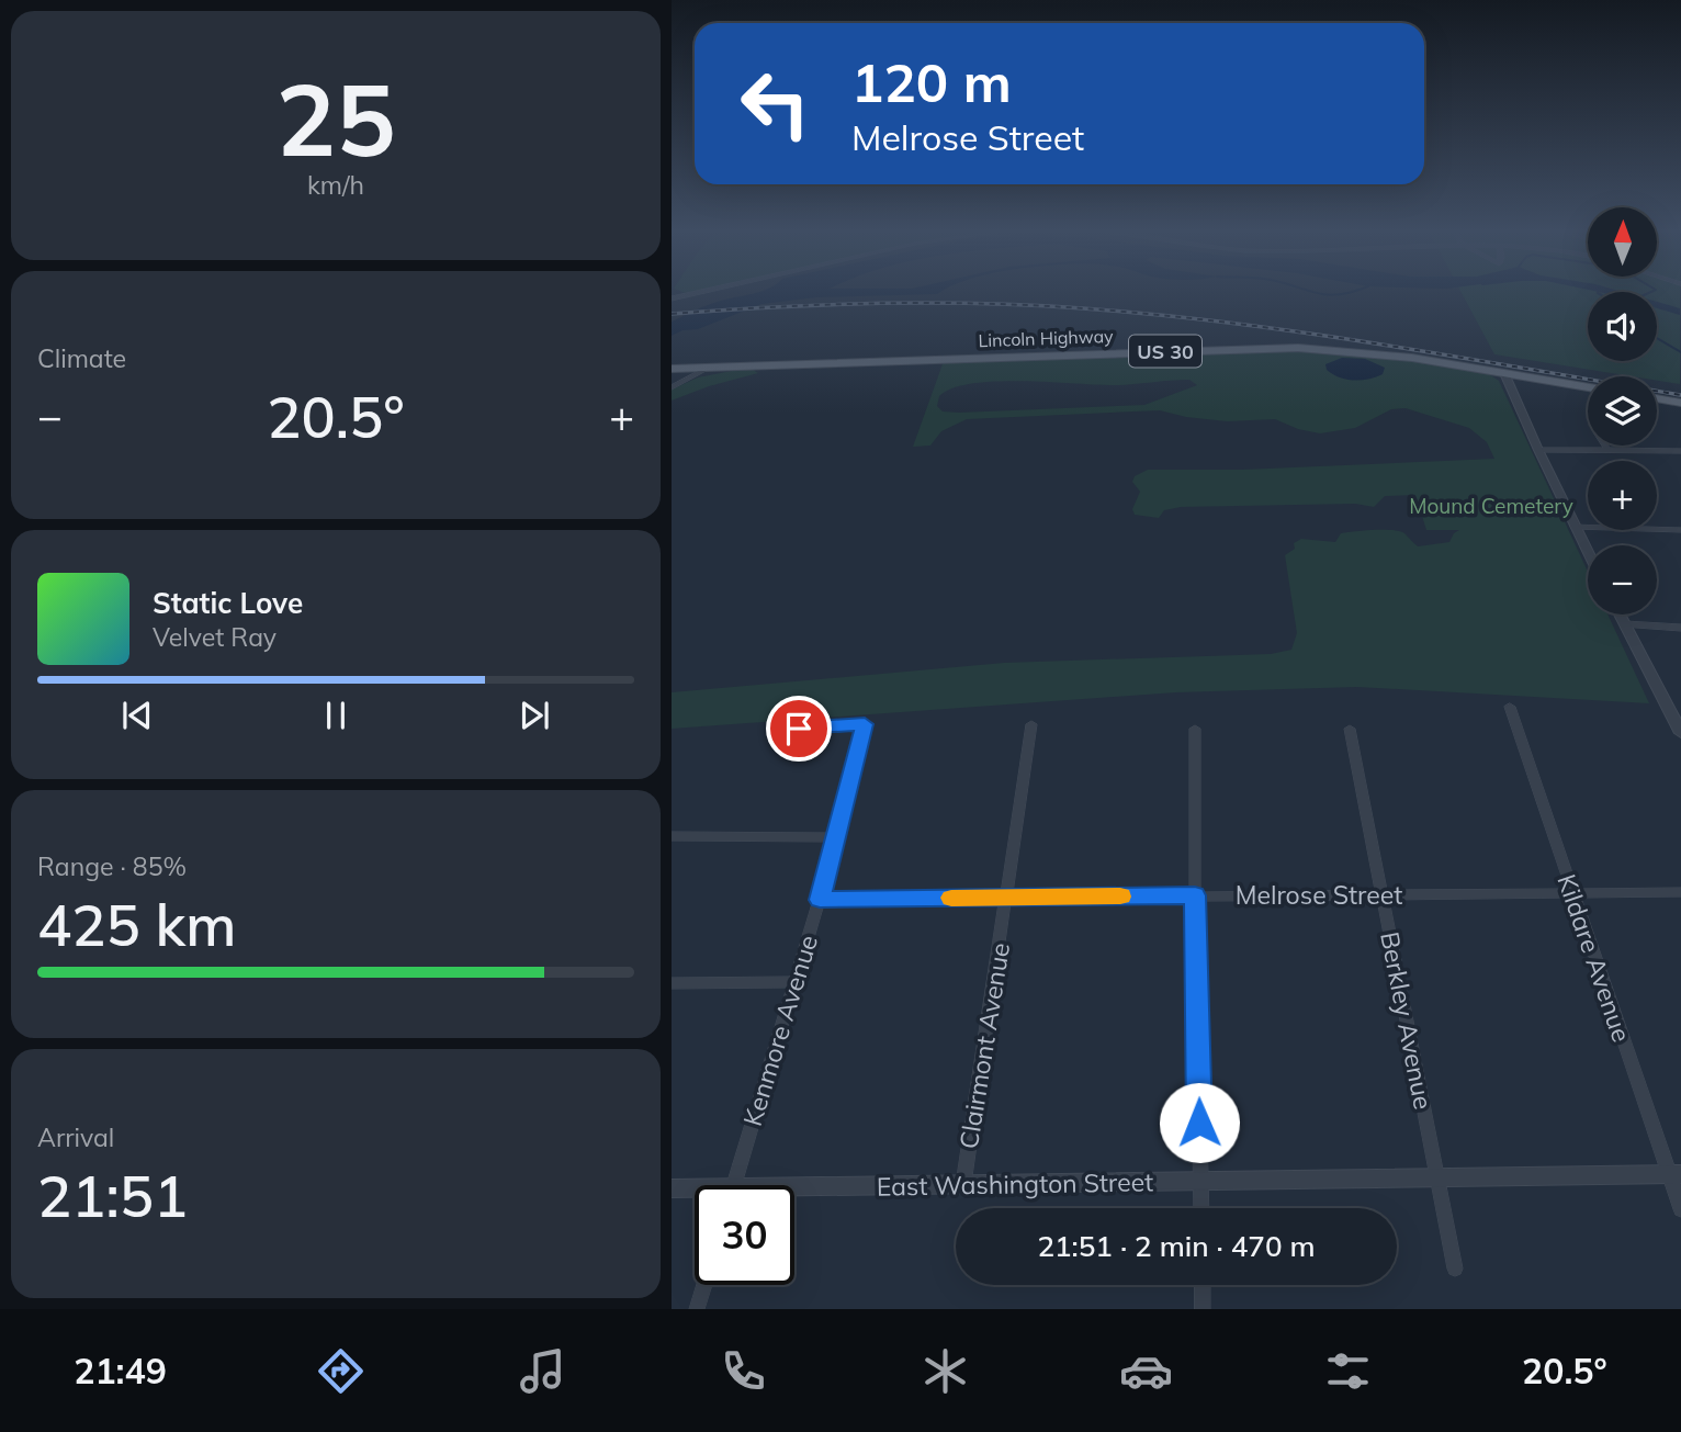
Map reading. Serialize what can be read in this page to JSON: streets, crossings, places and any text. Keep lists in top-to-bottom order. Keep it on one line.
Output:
{"streets":{"main road":["Lincoln Highway","US 30"],"street":["Melrose Street","Kildare Avenue","Berkley Avenue","Kenmore Avenue","Clairmont Avenue","East Washington Street"]},"crossings":[["Melrose Street","Kildare Avenue"],["Melrose Street","Berkley Avenue"],["Melrose Street","Kenmore Avenue"],["Melrose Street","Clairmont Avenue"],["Kildare Avenue","East Washington Street"],["Berkley Avenue","East Washington Street"],["Clairmont Avenue","East Washington Street"]],"parks":["Mound Cemetery"],"north":"top","page":{"tile":[["25","km/h"],"Climate",["Range · 85%","425 km"],["Arrival","21:51"]],"turn":["120 m","Melrose Street"],"map_buttons":["+","−"],"heat":["−","20.5°","+"],"song":["Static Love","Velvet Ray"],"limit":"30","trip":"21:51 · 2 min · 470 m","tabs":["21:49","20.5°"]}}
